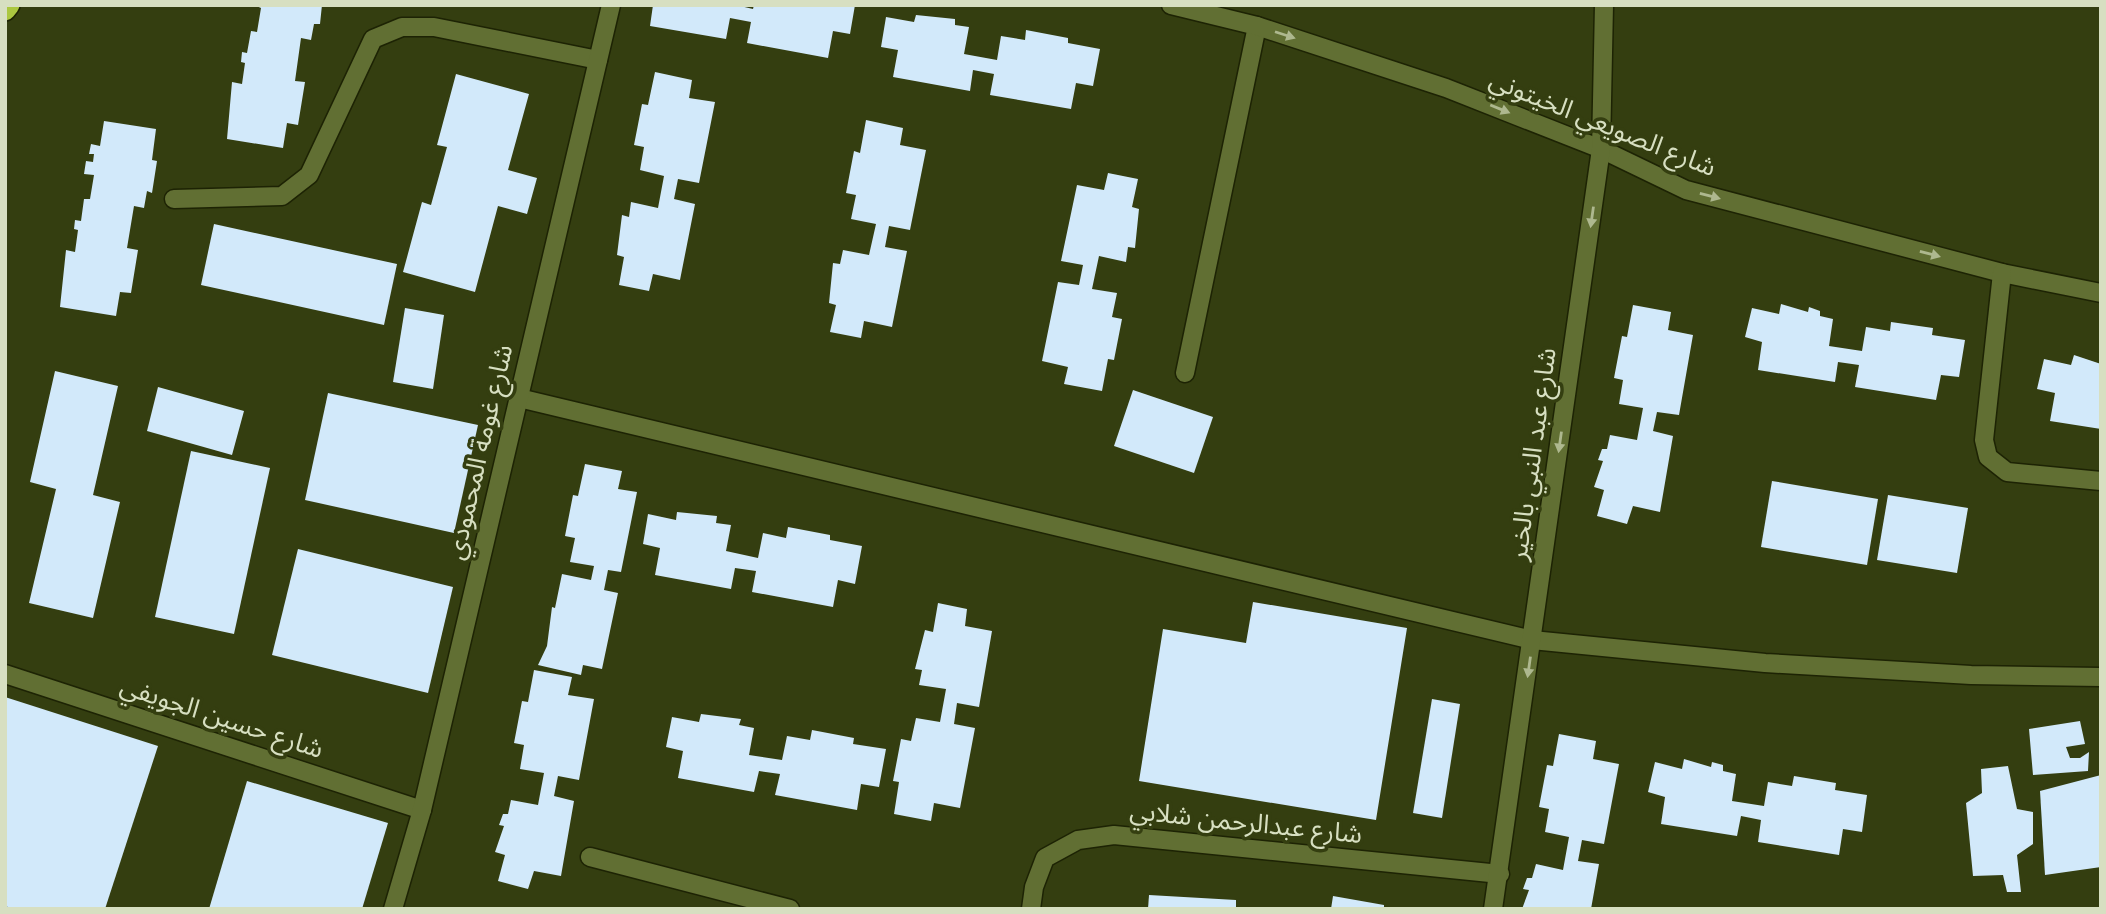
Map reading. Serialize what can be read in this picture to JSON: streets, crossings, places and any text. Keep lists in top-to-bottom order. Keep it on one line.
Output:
{"streets":{"street":["شارع الصويعي الخيتوني","شارع غومة المحمودي","شارع عبد النبي بالخير","شارع حسين الجويفي","شارع عبدالرحمن شلابي"]},"crossings":[["شارع الصويعي الخيتوني","شارع عبد النبي بالخير"],["شارع غومة المحمودي","شارع حسين الجويفي"],["شارع عبد النبي بالخير","شارع عبدالرحمن شلابي"]],"one_way":["شارع الصويعي الخيتوني","شارع عبد النبي بالخير"]}
